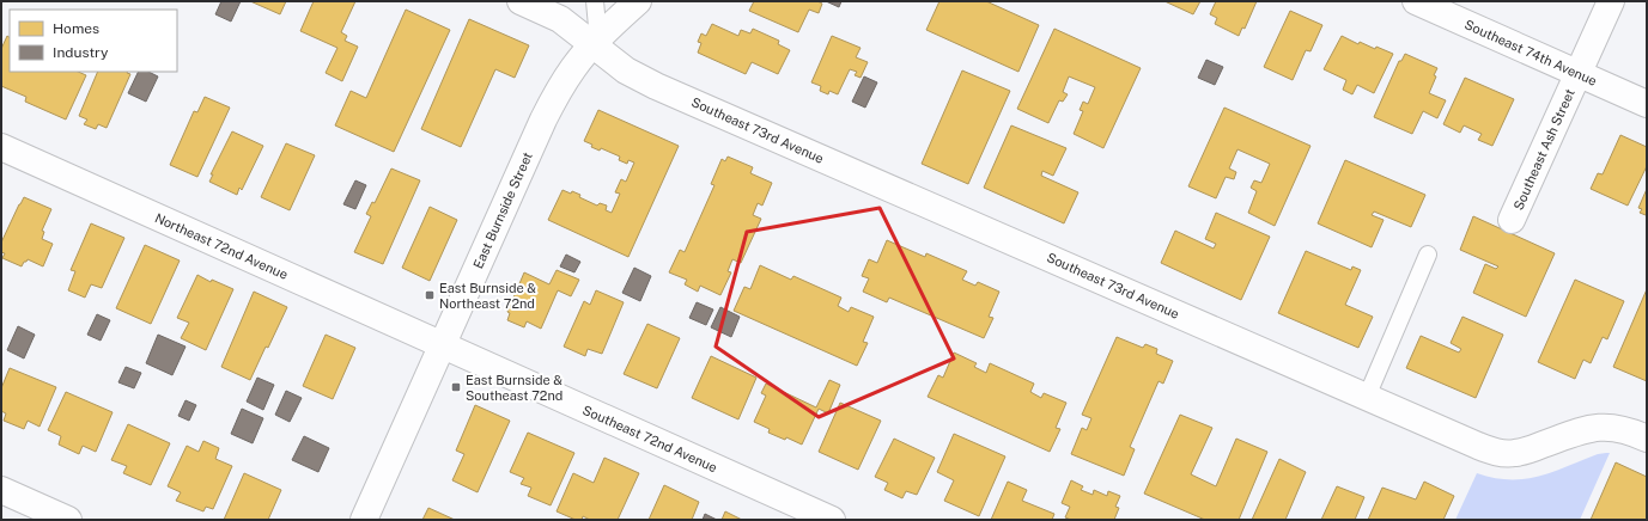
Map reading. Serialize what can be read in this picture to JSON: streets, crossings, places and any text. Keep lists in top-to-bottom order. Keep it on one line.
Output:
{"streets":{"street":["Southeast 74th Avenue","Southeast 73rd Avenue","Southeast Ash Street","East Burnside Street","Northeast 72nd Avenue","Southeast 72nd Avenue"]},"crossings":[["Southeast 74th Avenue","Southeast Ash Street"],["Southeast 73rd Avenue","East Burnside Street"],["East Burnside Street","Northeast 72nd Avenue"],["East Burnside Street","Southeast 72nd Avenue"],["Northeast 72nd Avenue","Southeast 72nd Avenue"]],"places":{"transit":["East Burnside & Northeast 72nd","East Burnside & Southeast 72nd"]},"legend":["Homes","Industry"]}
